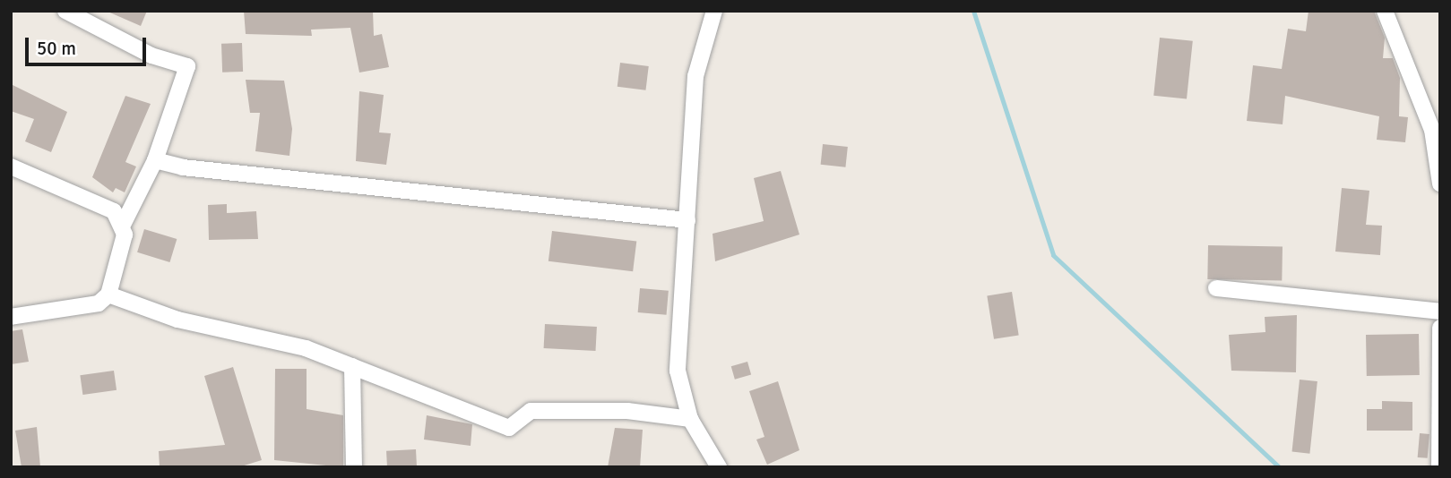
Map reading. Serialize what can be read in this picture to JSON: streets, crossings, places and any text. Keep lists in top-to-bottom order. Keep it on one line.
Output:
{"scale_bar":"50 m"}
